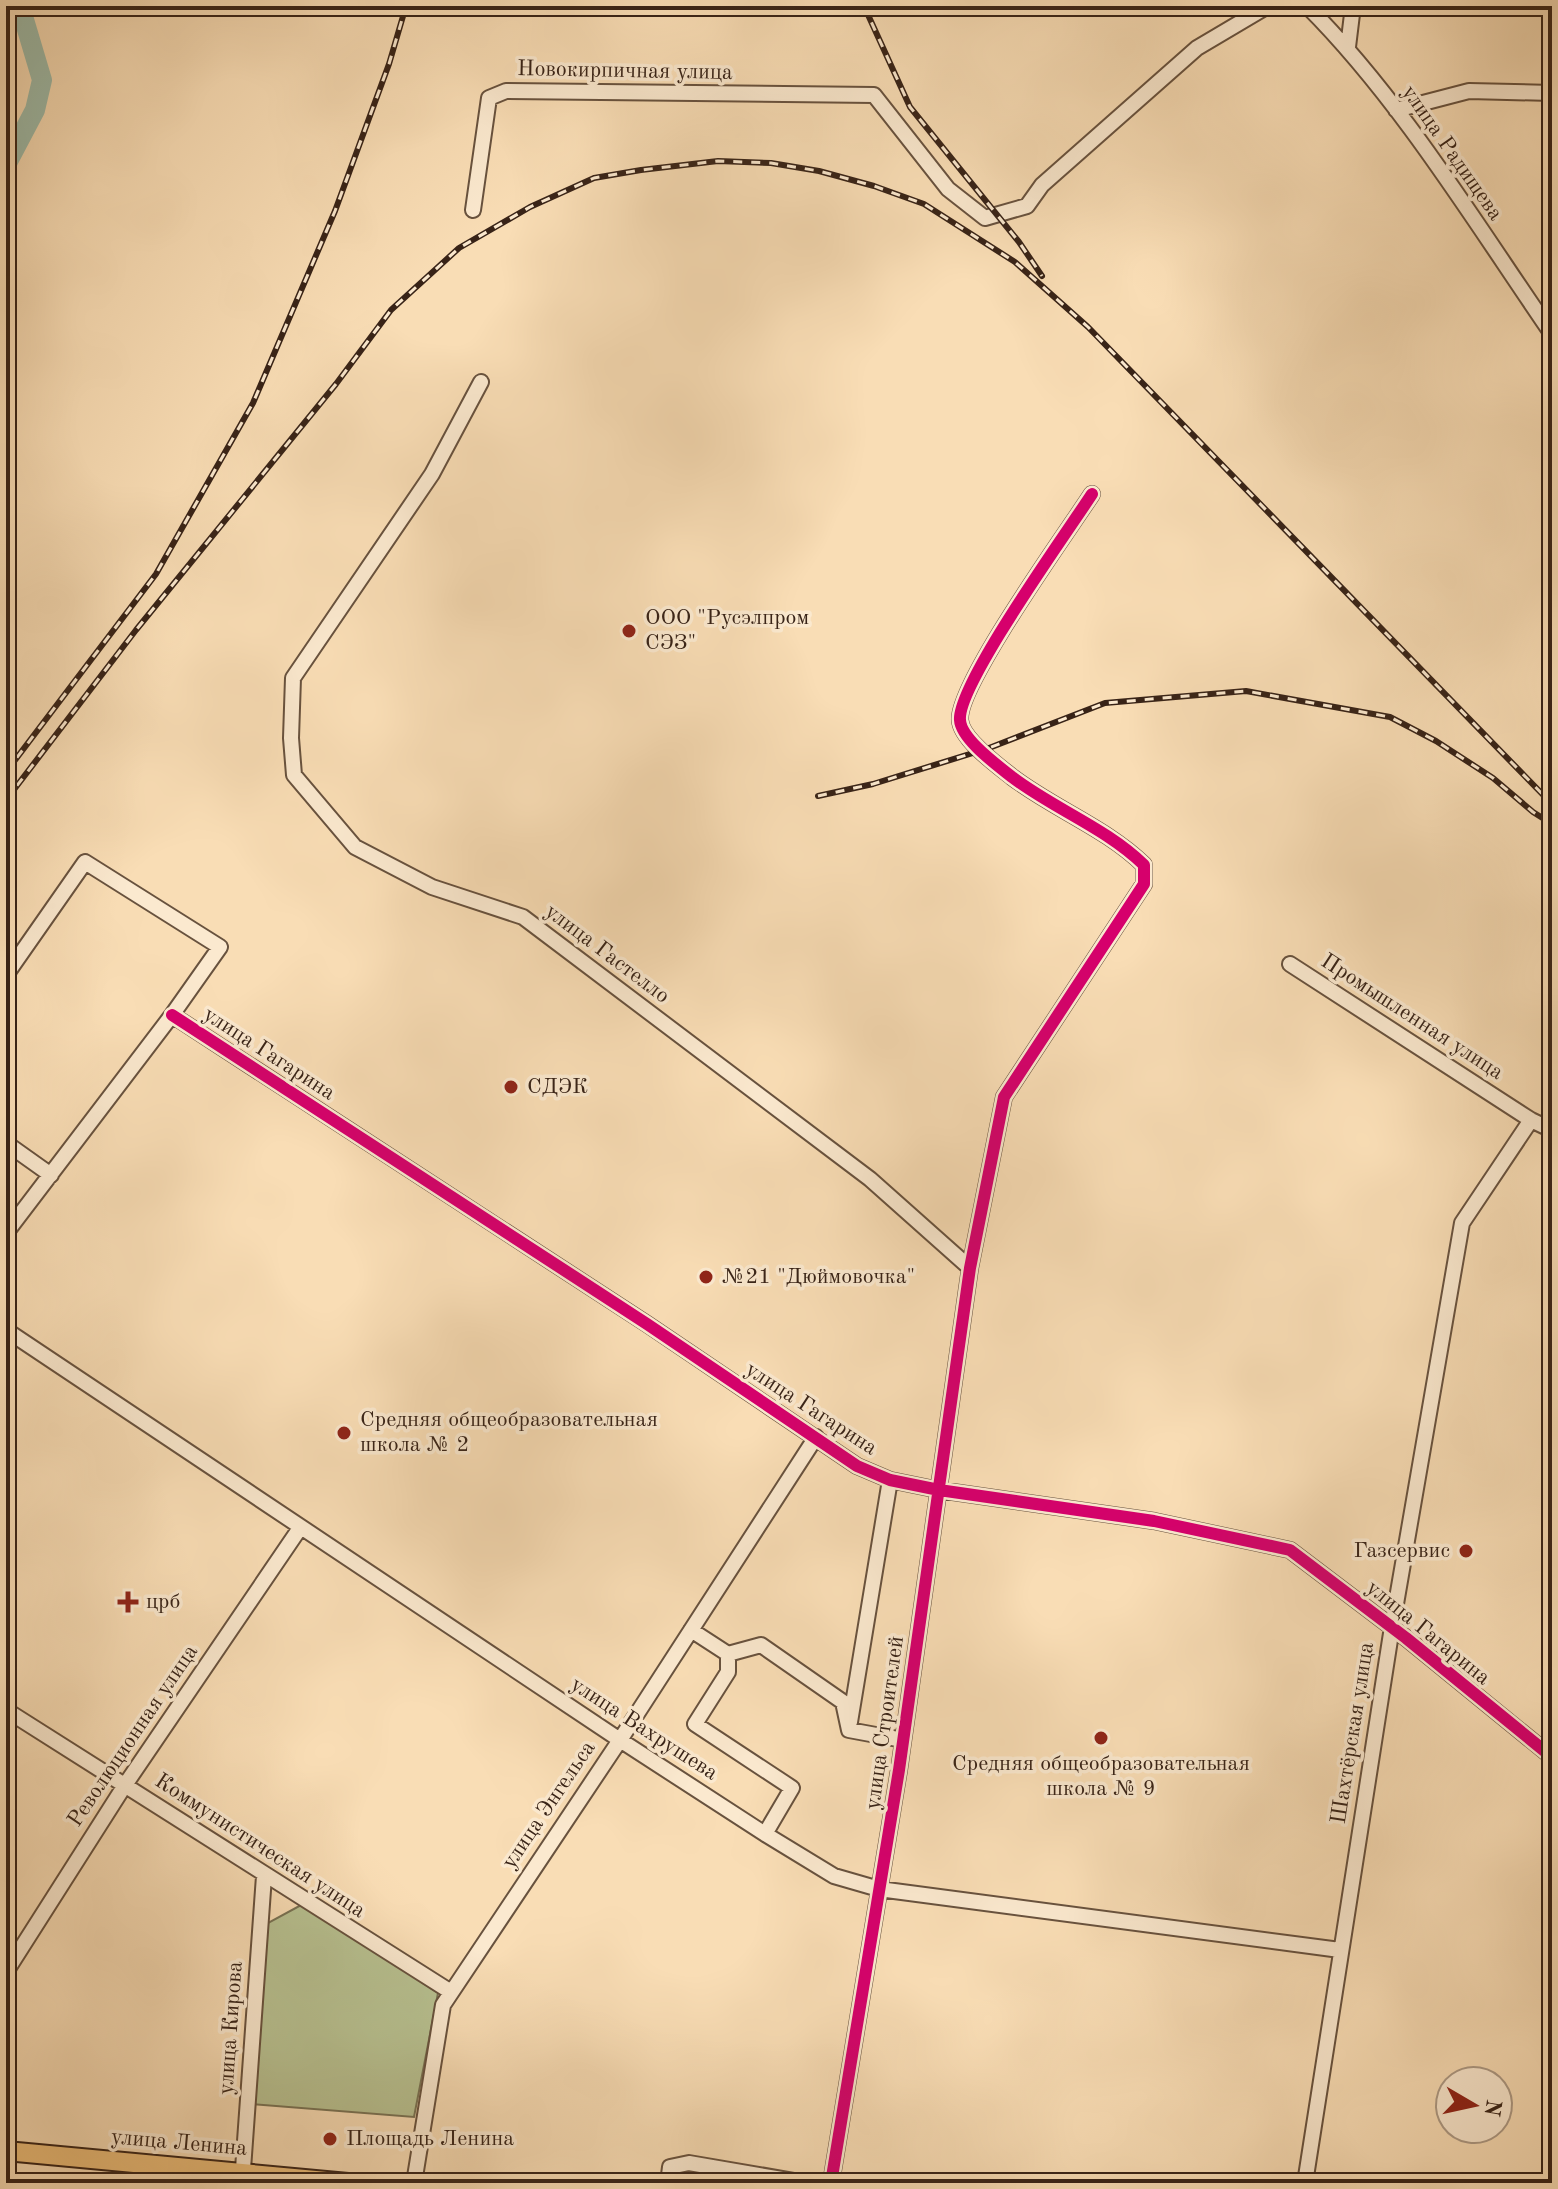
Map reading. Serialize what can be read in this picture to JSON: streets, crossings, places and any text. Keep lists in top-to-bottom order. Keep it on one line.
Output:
{"streets":{"main road":["улица Ленина"],"street":["Новокирпичная улица","улица Радищева","улица Гастелло","Промышленная улица","улица Гагарина","улица Строителей","улица Вахрушева","Шахтёрская улица","Революционная улица","улица Энгельса","Коммунистическая улица","улица Кирова"]},"crossings":[["улица Гастелло","улица Строителей"],["Промышленная улица","Шахтёрская улица"],["улица Гагарина","улица Строителей"],["улица Гагарина","Шахтёрская улица"],["улица Гагарина","улица Энгельса"],["улица Строителей","улица Вахрушева"],["улица Вахрушева","Шахтёрская улица"],["улица Вахрушева","Революционная улица"],["улица Вахрушева","улица Энгельса"],["Революционная улица","Коммунистическая улица"],["улица Энгельса","Коммунистическая улица"],["Коммунистическая улица","улица Кирова"],["улица Кирова","улица Ленина"]],"places":{"other":["ООО \"Русэлпром СЭЗ\"","СДЭК","№21 \"Дюймовочка\"","Средняя общеобразовательная школа № 2","Газсервис","Средняя общеобразовательная школа № 9","Площадь Ленина"],"health":["црб"]},"north":"right"}
